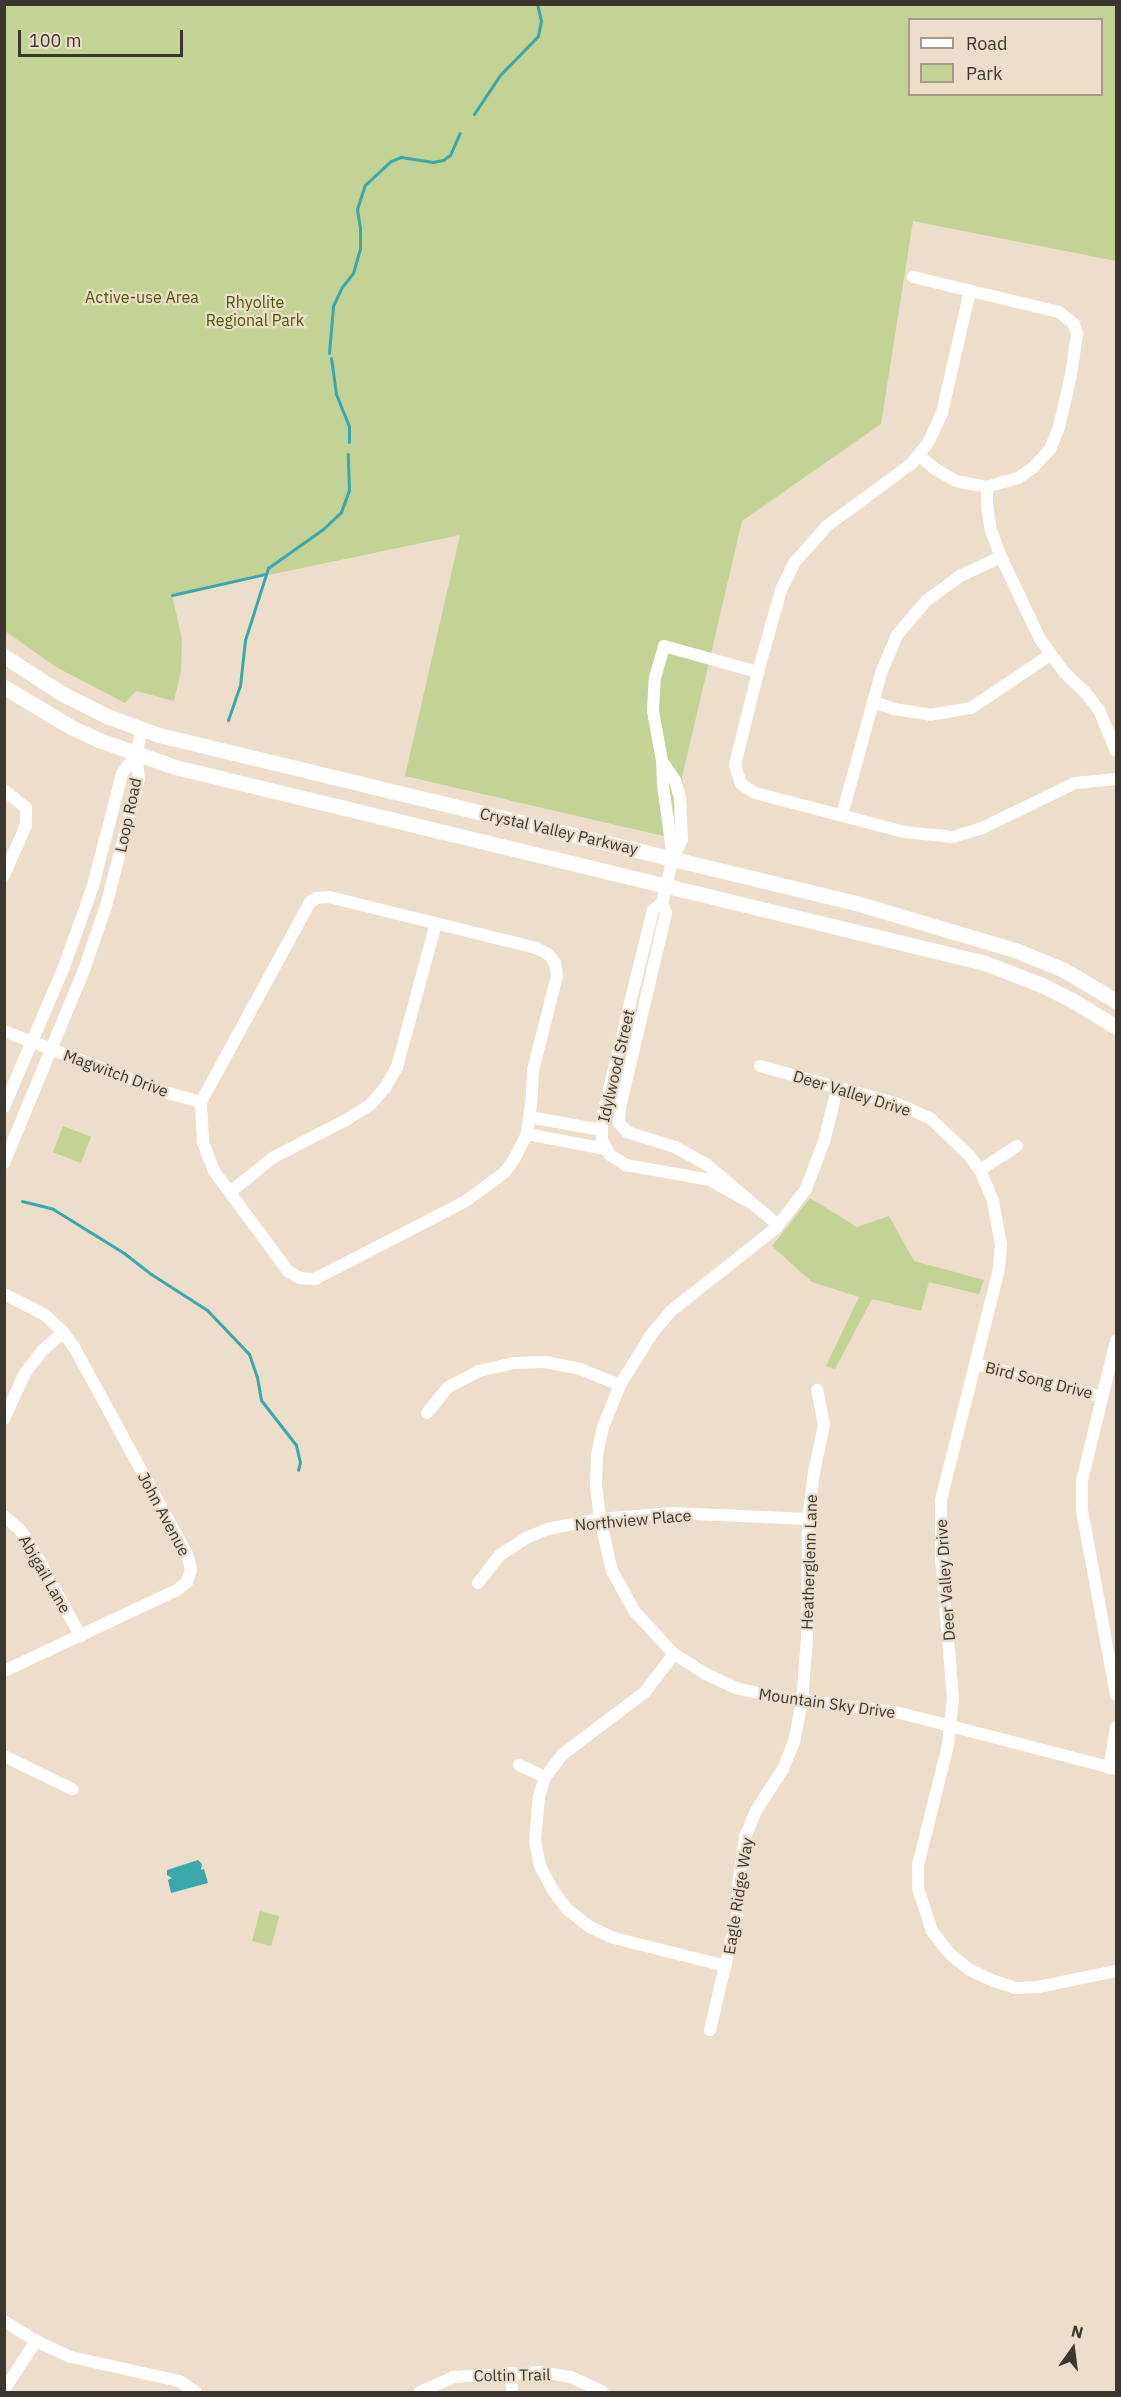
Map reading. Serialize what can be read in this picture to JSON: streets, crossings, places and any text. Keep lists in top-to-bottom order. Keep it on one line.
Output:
{"streets":{"main road":["Crystal Valley Parkway"],"street":["Loop Road","Idylwood Street","Magwitch Drive","Deer Valley Drive","Bird Song Drive","John Avenue","Northview Place","Heatherglenn Lane","Abigail Lane","Mountain Sky Drive","Eagle Ridge Way","Coltin Trail"]},"crossings":[["Loop Road","Crystal Valley Parkway"],["Loop Road","Magwitch Drive"],["Crystal Valley Parkway","Idylwood Street"],["Idylwood Street","Mountain Sky Drive"],["Deer Valley Drive","Bird Song Drive"],["Deer Valley Drive","Mountain Sky Drive"],["John Avenue","Abigail Lane"],["Northview Place","Heatherglenn Lane"],["Northview Place","Mountain Sky Drive"],["Heatherglenn Lane","Mountain Sky Drive"],["Heatherglenn Lane","Eagle Ridge Way"],["Mountain Sky Drive","Eagle Ridge Way"]],"parks":["Active-use Area","Rhyolite Regional Park"],"legend":["Road","Park"],"scale_bar":"100 m","north":"top"}
